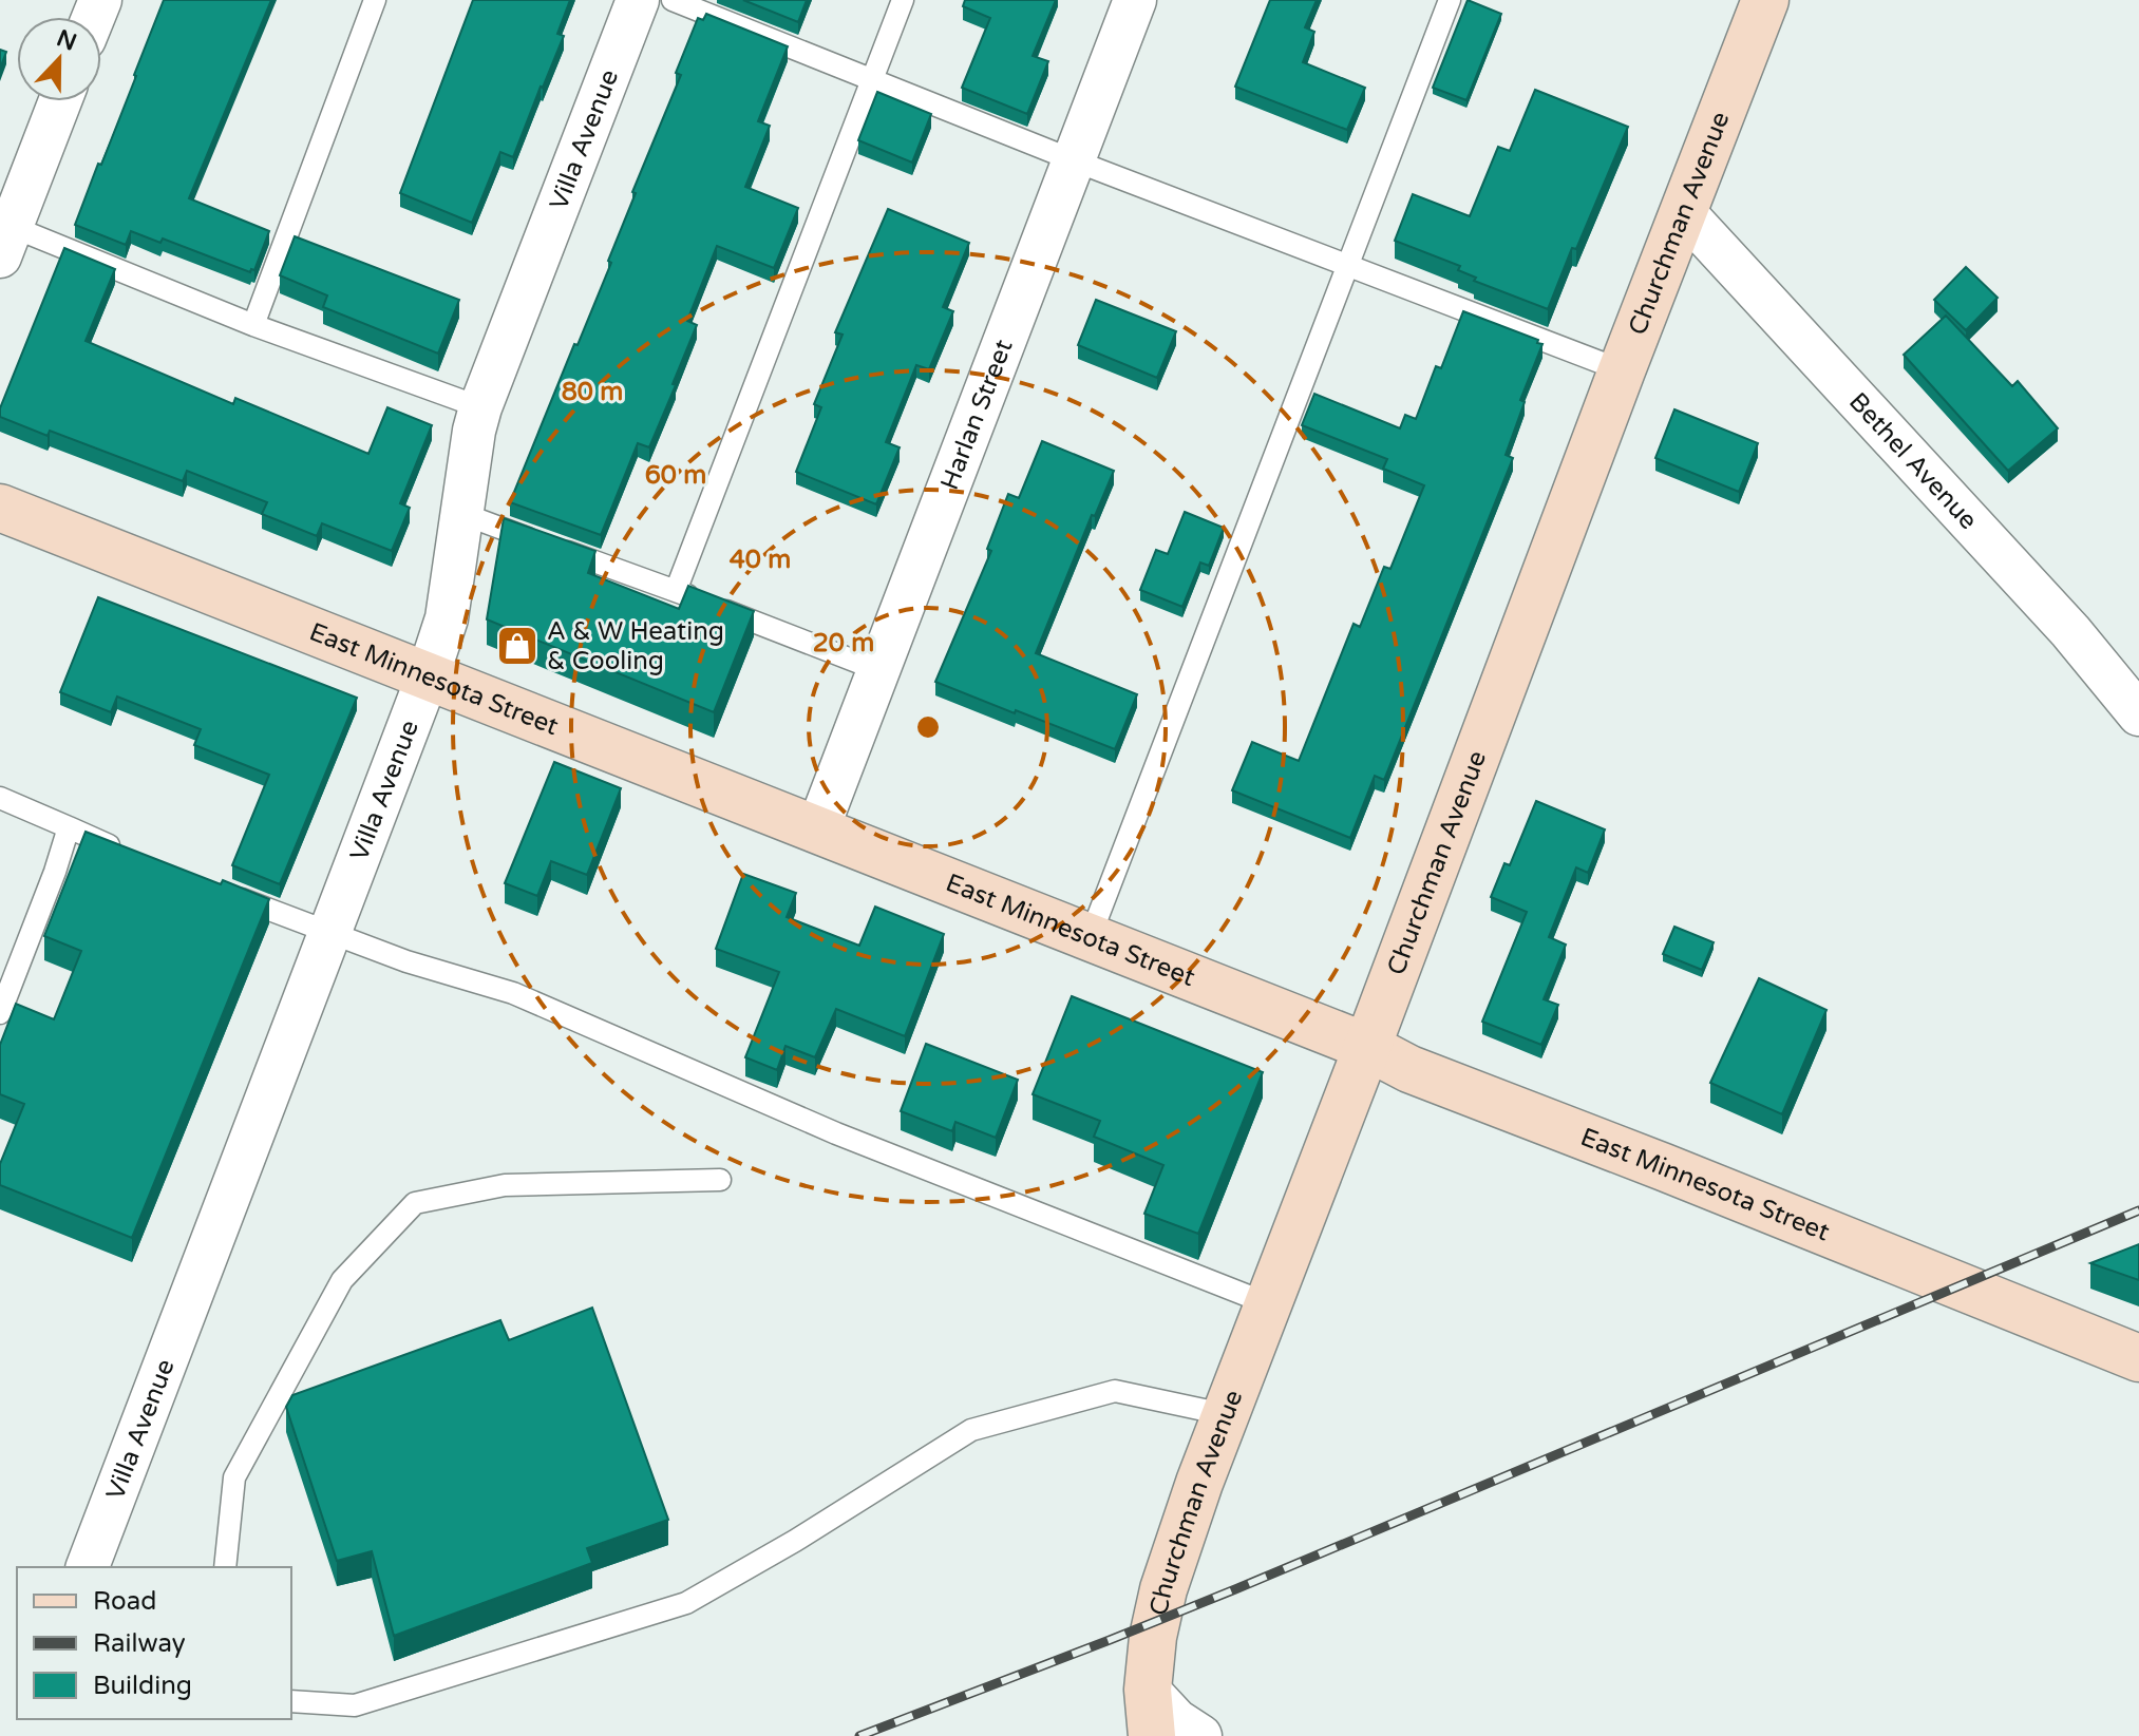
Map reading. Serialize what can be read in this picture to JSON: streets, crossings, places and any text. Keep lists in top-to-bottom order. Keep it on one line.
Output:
{"streets":{"street":["Villa Avenue","Churchman Avenue","Harlan Street","Bethel Avenue","East Minnesota Street"]},"crossings":[["Villa Avenue","East Minnesota Street"],["Churchman Avenue","Bethel Avenue"],["Churchman Avenue","East Minnesota Street"],["Harlan Street","East Minnesota Street"]],"places":{"shop":["A & W Heating & Cooling"]},"legend":["Road","Railway","Building"],"north":"top","rings":["80 m","60 m","40 m","20 m"]}
